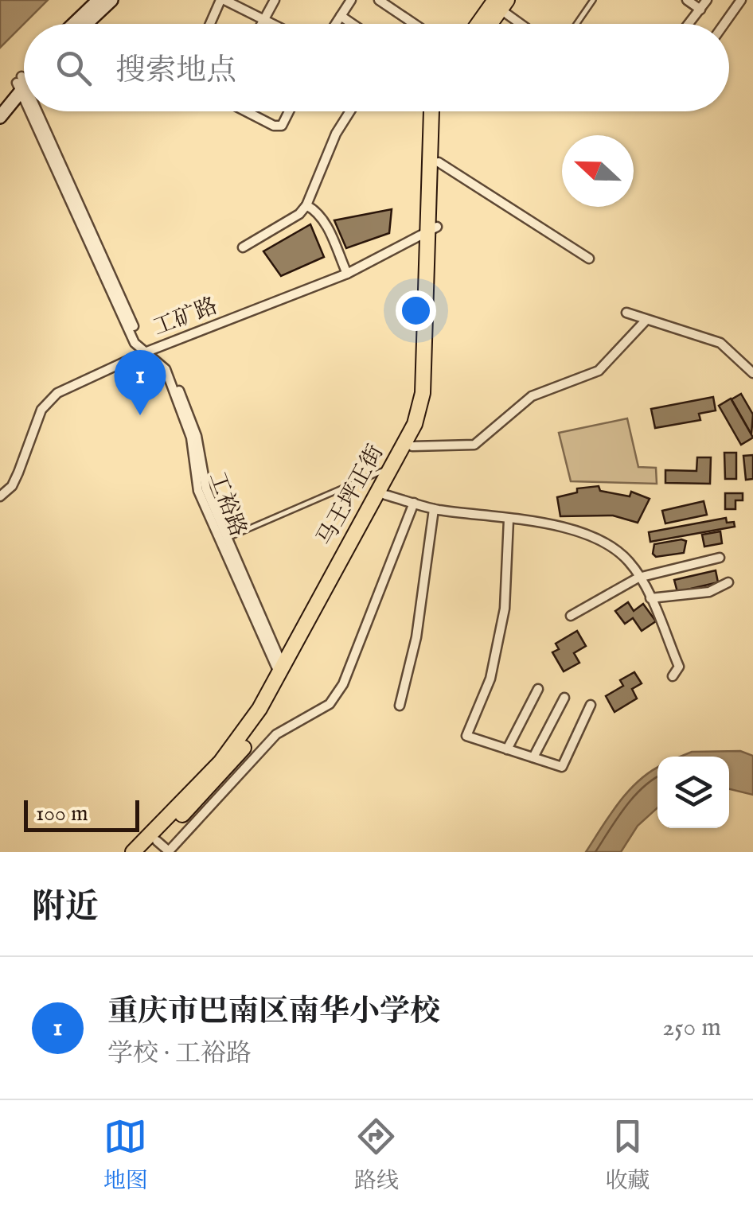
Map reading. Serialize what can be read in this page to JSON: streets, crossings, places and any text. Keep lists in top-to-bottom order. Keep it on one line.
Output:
{"streets":{"main road":["马王坪正街"],"street":["工矿路","工裕路"]},"crossings":[["工矿路","马王坪正街"],["工矿路","工裕路"],["马王坪正街","工裕路"]],"scale_bar":"100 m","north":"left","page":{"search":"搜索地点","pins":"1","scale":"100 m","heading":"附近","list":[{"mark":"1","name":"重庆市巴南区南华小学校","note":"学校 · 工裕路","value":"250 m"}],"nav":["地图","路线","收藏"]}}
